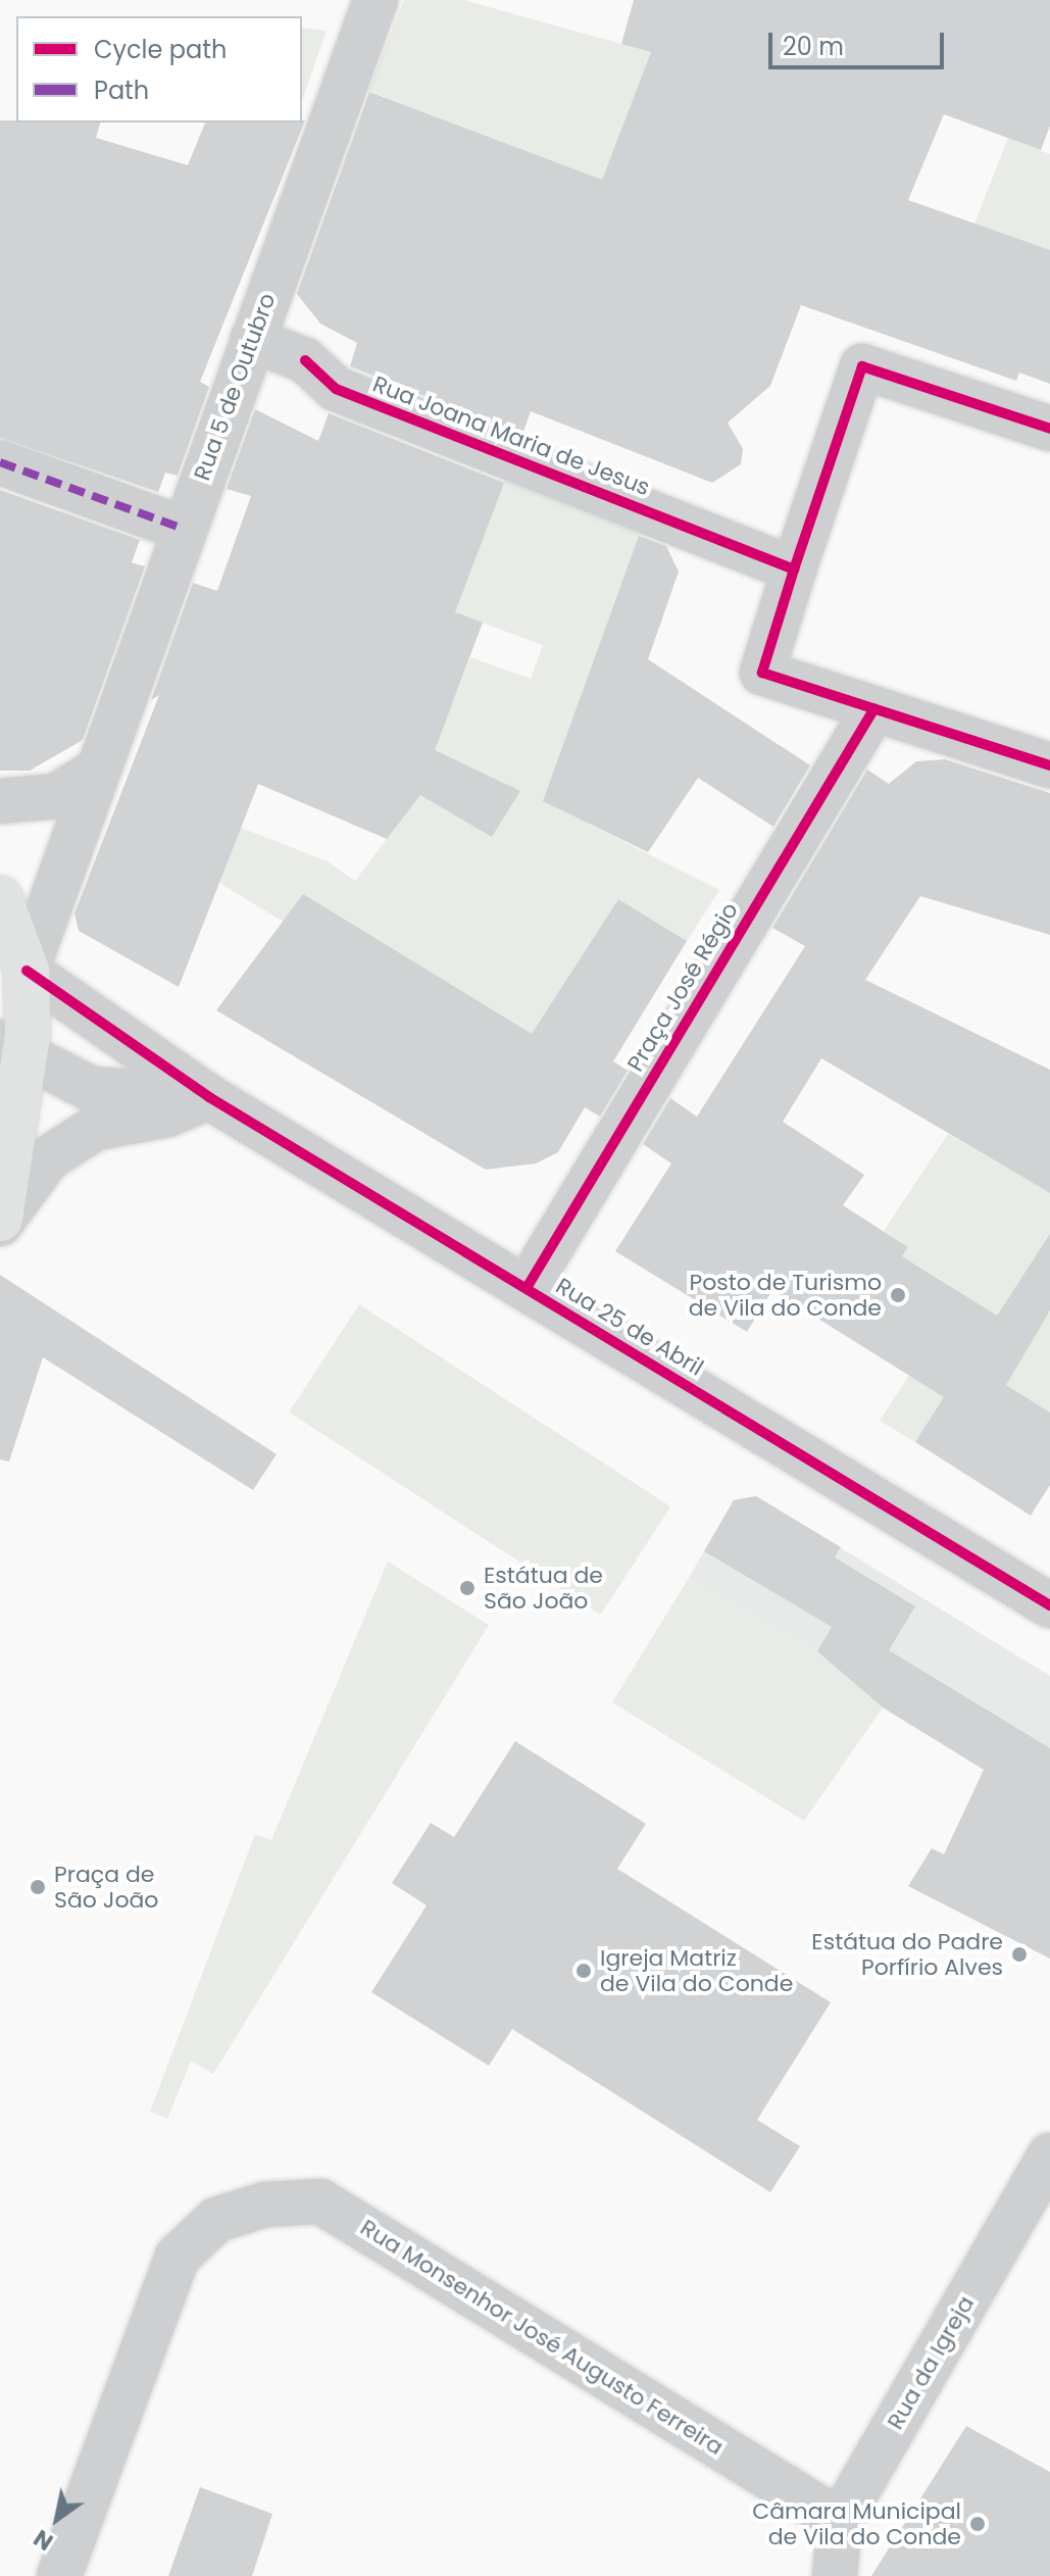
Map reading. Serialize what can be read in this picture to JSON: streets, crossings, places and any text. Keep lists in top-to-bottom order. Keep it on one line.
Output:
{"streets":{"main road":["Rua 5 de Outubro"],"street":["Rua Joana Maria de Jesus","Praça José Régio","Rua 25 de Abril","Rua Monsenhor José Augusto Ferreira","Rua da Igreja"]},"crossings":[["Rua 5 de Outubro","Rua Joana Maria de Jesus"],["Rua 5 de Outubro","Rua 25 de Abril"],["Praça José Régio","Rua 25 de Abril"],["Rua Monsenhor José Augusto Ferreira","Rua da Igreja"]],"places":["Posto de Turismo de Vila do Conde","Estátua de São João","Praça de São João","Estátua do Padre Porfírio Alves","Igreja Matriz de Vila do Conde","Câmara Municipal de Vila do Conde"],"legend":["Cycle path","Path"],"scale_bar":"20 m","north":"bottom left"}
